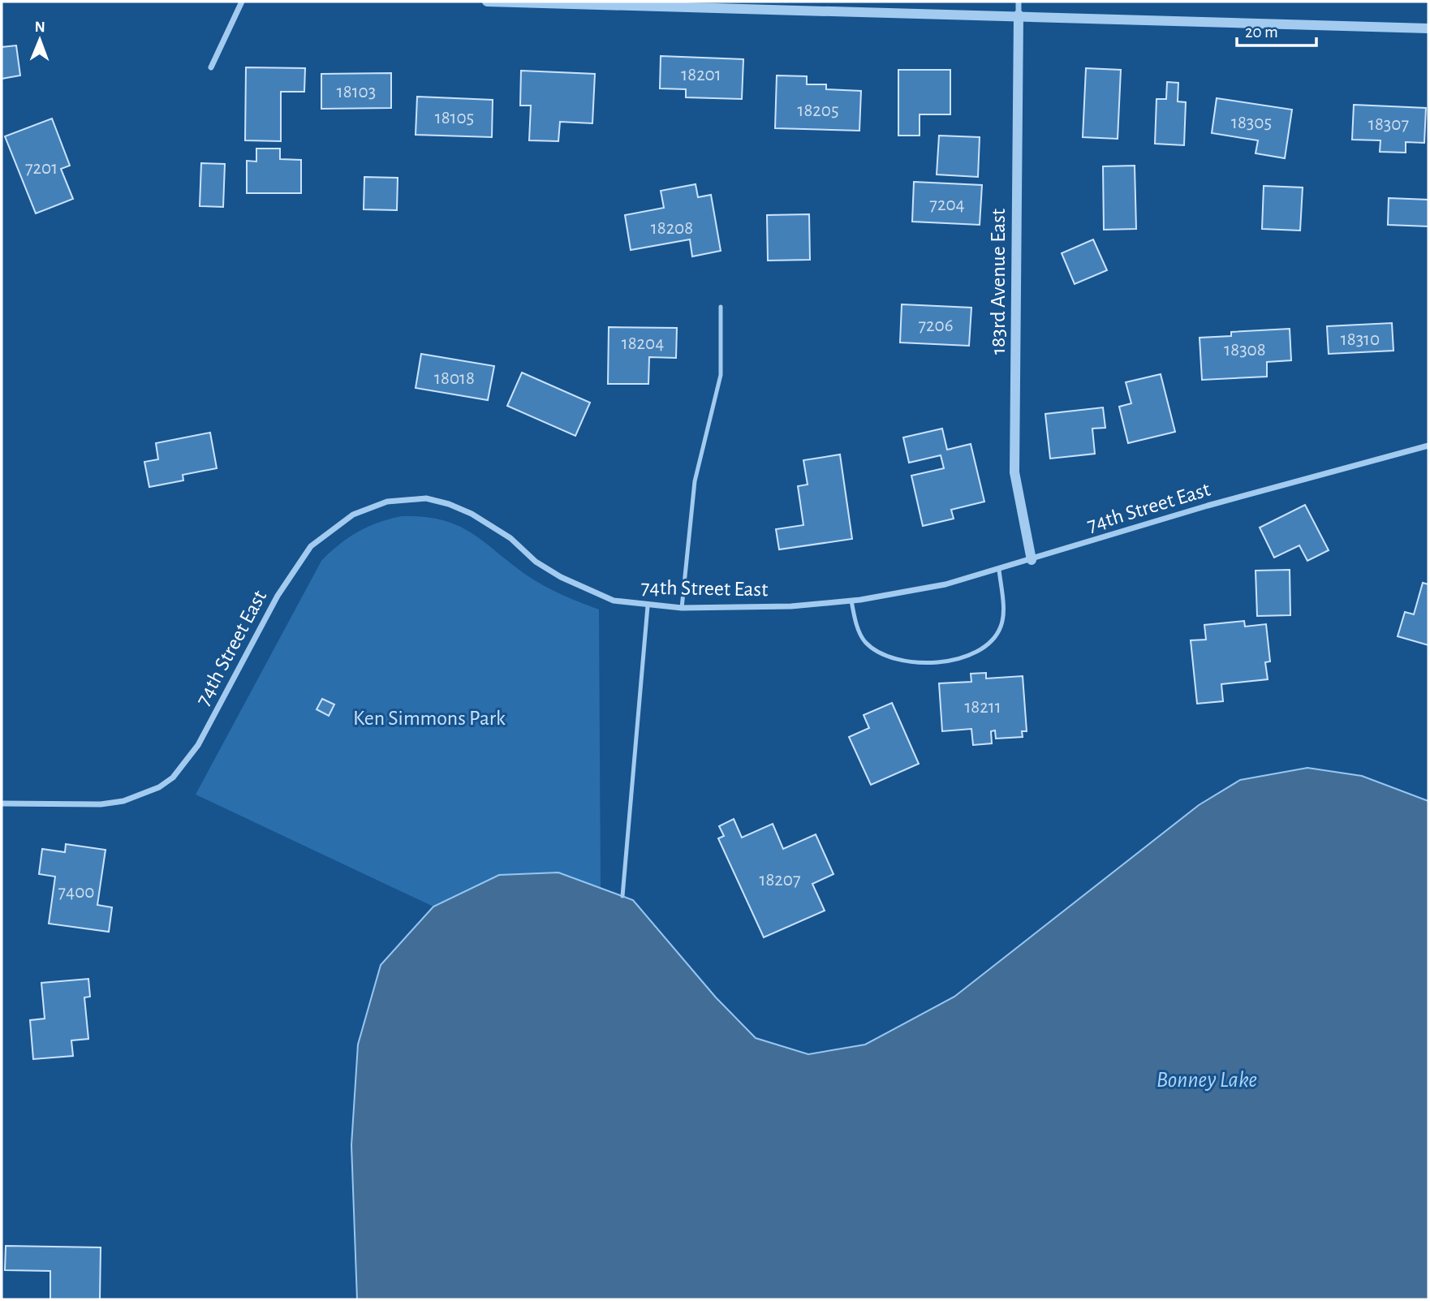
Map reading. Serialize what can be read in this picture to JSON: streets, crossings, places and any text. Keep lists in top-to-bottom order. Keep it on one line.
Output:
{"streets":{"street":["183rd Avenue East","74th Street East"]},"crossings":[["183rd Avenue East","74th Street East"]],"water":["Bonney Lake"],"parks":["Ken Simmons Park"],"house_numbers":["18201","18103","18205","18105","18305","18307","7201","7204","18208","7206","18310","18204","18308","18018","18211","18207","7400"],"scale_bar":"20 m","north":"top"}
